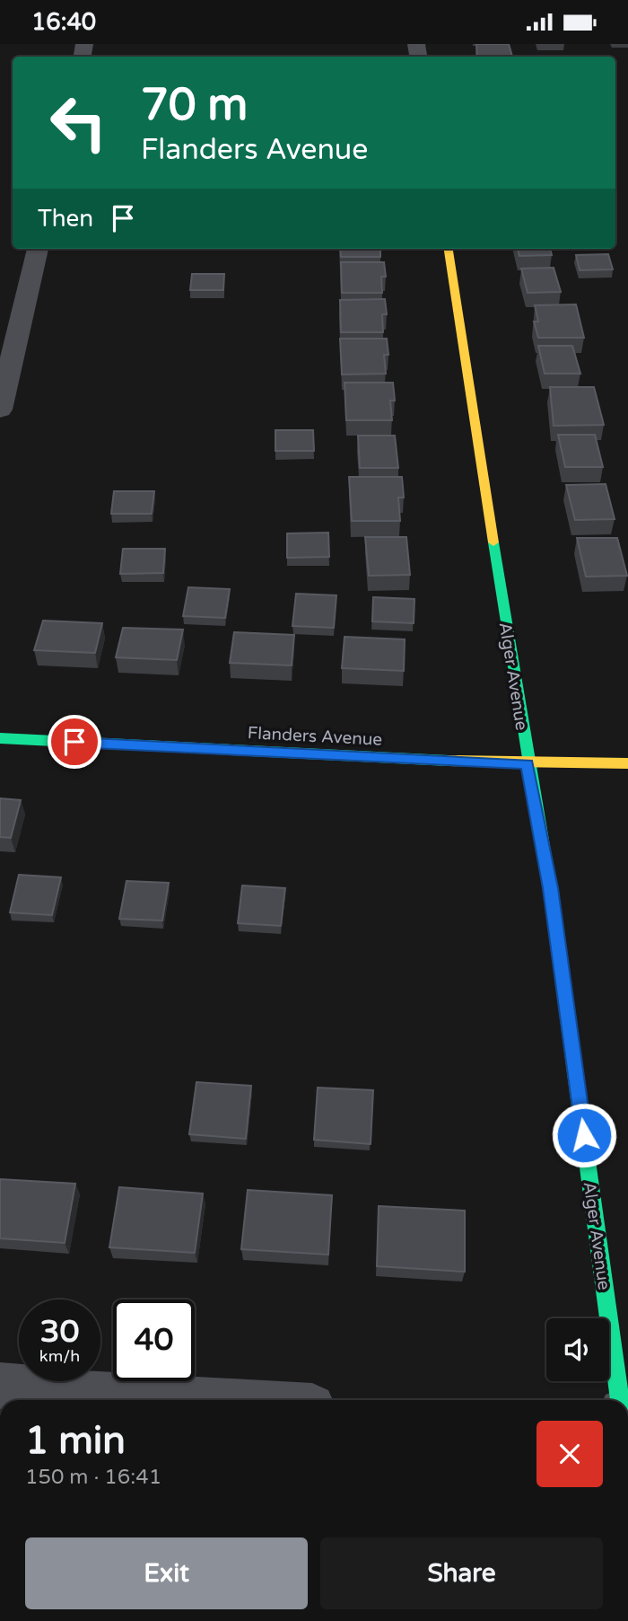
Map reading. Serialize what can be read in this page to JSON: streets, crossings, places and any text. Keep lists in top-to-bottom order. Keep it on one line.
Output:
{"streets":{"street":["Alger Avenue","Flanders Avenue"]},"crossings":[["Alger Avenue","Flanders Avenue"]],"page":{"status":"16:40","turn":["70 m","Flanders Avenue"],"then":"Then","speed":"30 km/h","limit":"40","heading":["1 min","150 m · 16:41"],"buttons":["Exit","Share"]}}
